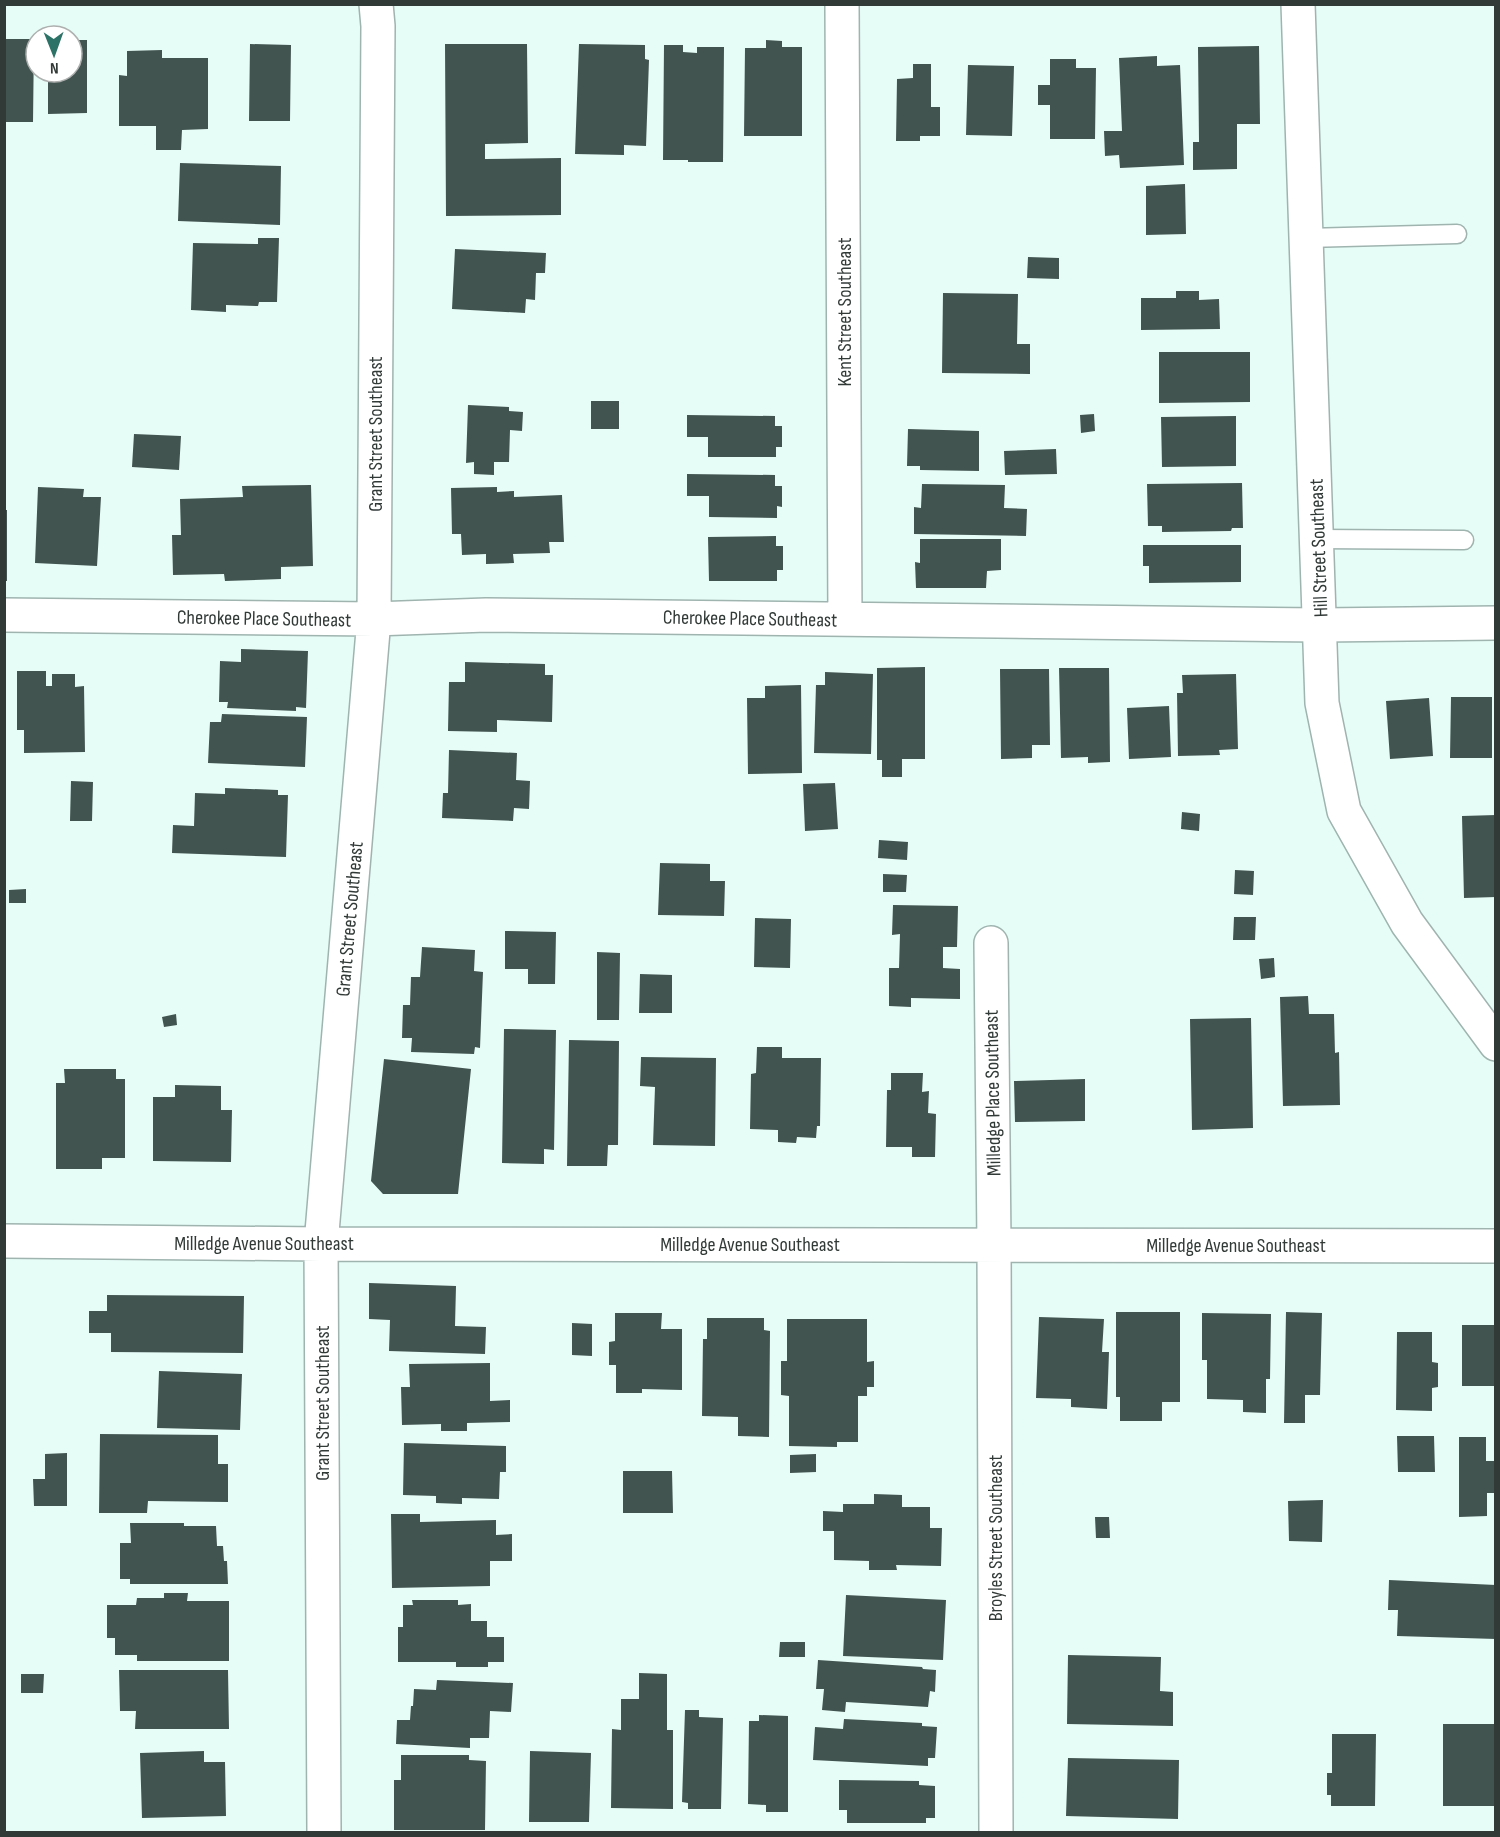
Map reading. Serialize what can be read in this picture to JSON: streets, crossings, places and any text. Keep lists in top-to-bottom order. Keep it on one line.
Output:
{"streets":{"street":["Kent Street Southeast","Grant Street Southeast","Hill Street Southeast","Cherokee Place Southeast","Milledge Place Southeast","Milledge Avenue Southeast","Broyles Street Southeast"]},"crossings":[["Kent Street Southeast","Cherokee Place Southeast"],["Grant Street Southeast","Cherokee Place Southeast"],["Grant Street Southeast","Milledge Avenue Southeast"],["Hill Street Southeast","Cherokee Place Southeast"],["Milledge Place Southeast","Milledge Avenue Southeast"],["Milledge Place Southeast","Broyles Street Southeast"],["Milledge Avenue Southeast","Broyles Street Southeast"]],"north":"bottom"}
